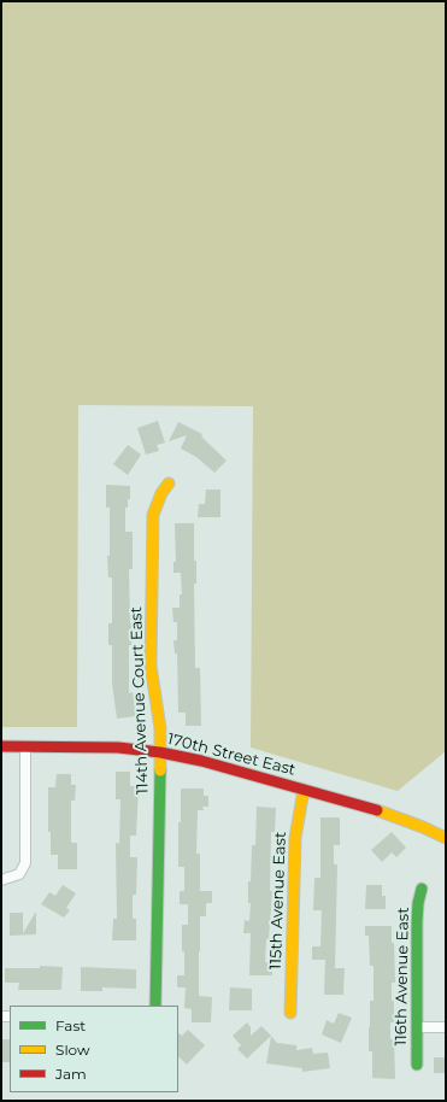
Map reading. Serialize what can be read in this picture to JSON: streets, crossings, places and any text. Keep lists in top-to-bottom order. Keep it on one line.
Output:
{"streets":{"street":["114th Avenue Court East","170th Street East","115th Avenue East","116th Avenue East"]},"crossings":[["114th Avenue Court East","170th Street East"],["170th Street East","115th Avenue East"]],"legend":["Fast","Slow","Jam"]}
